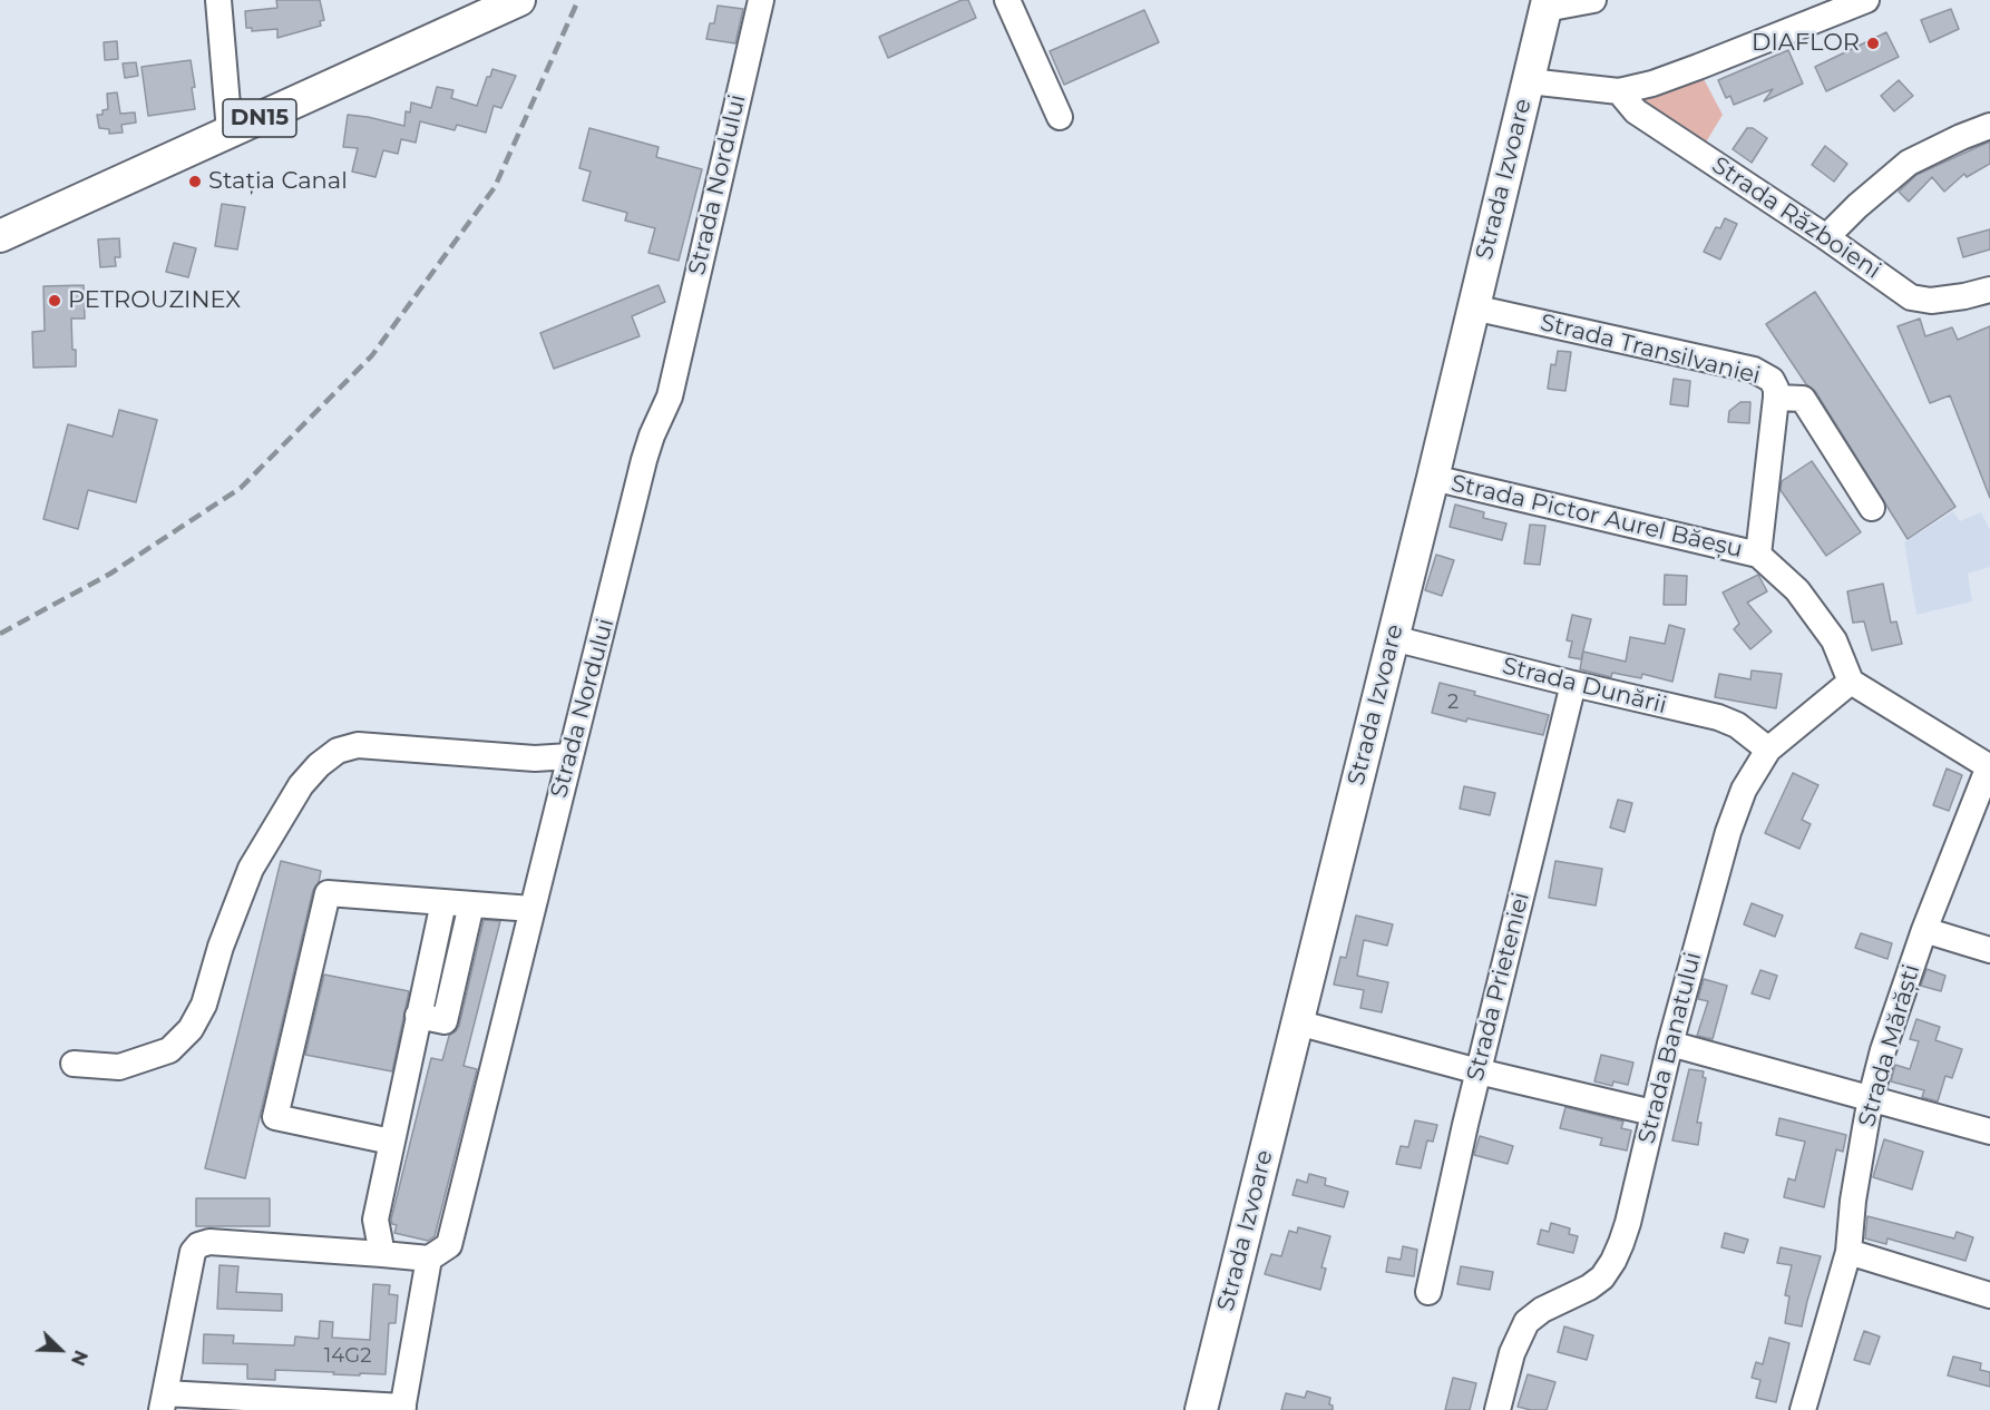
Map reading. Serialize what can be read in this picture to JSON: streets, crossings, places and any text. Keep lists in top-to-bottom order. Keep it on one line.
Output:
{"streets":{"main road":["DN15","Strada Izvoare"],"street":["Strada Nordului","Strada Războieni","Strada Transilvaniei","Strada Pictor Aurel Băeșu","Strada Dunării","Strada Prieteniei","Strada Mărăști","Strada Banatului"]},"crossings":[["Strada Izvoare","Strada Transilvaniei"],["Strada Izvoare","Strada Pictor Aurel Băeșu"],["Strada Izvoare","Strada Dunării"],["Strada Transilvaniei","Strada Pictor Aurel Băeșu"],["Strada Pictor Aurel Băeșu","Strada Banatului"],["Strada Dunării","Strada Prieteniei"],["Strada Dunării","Strada Banatului"]],"places":["DIAFLOR","Stația Canal","PETROUZINEX"],"house_numbers":["2","14G2"],"north":"bottom right"}
